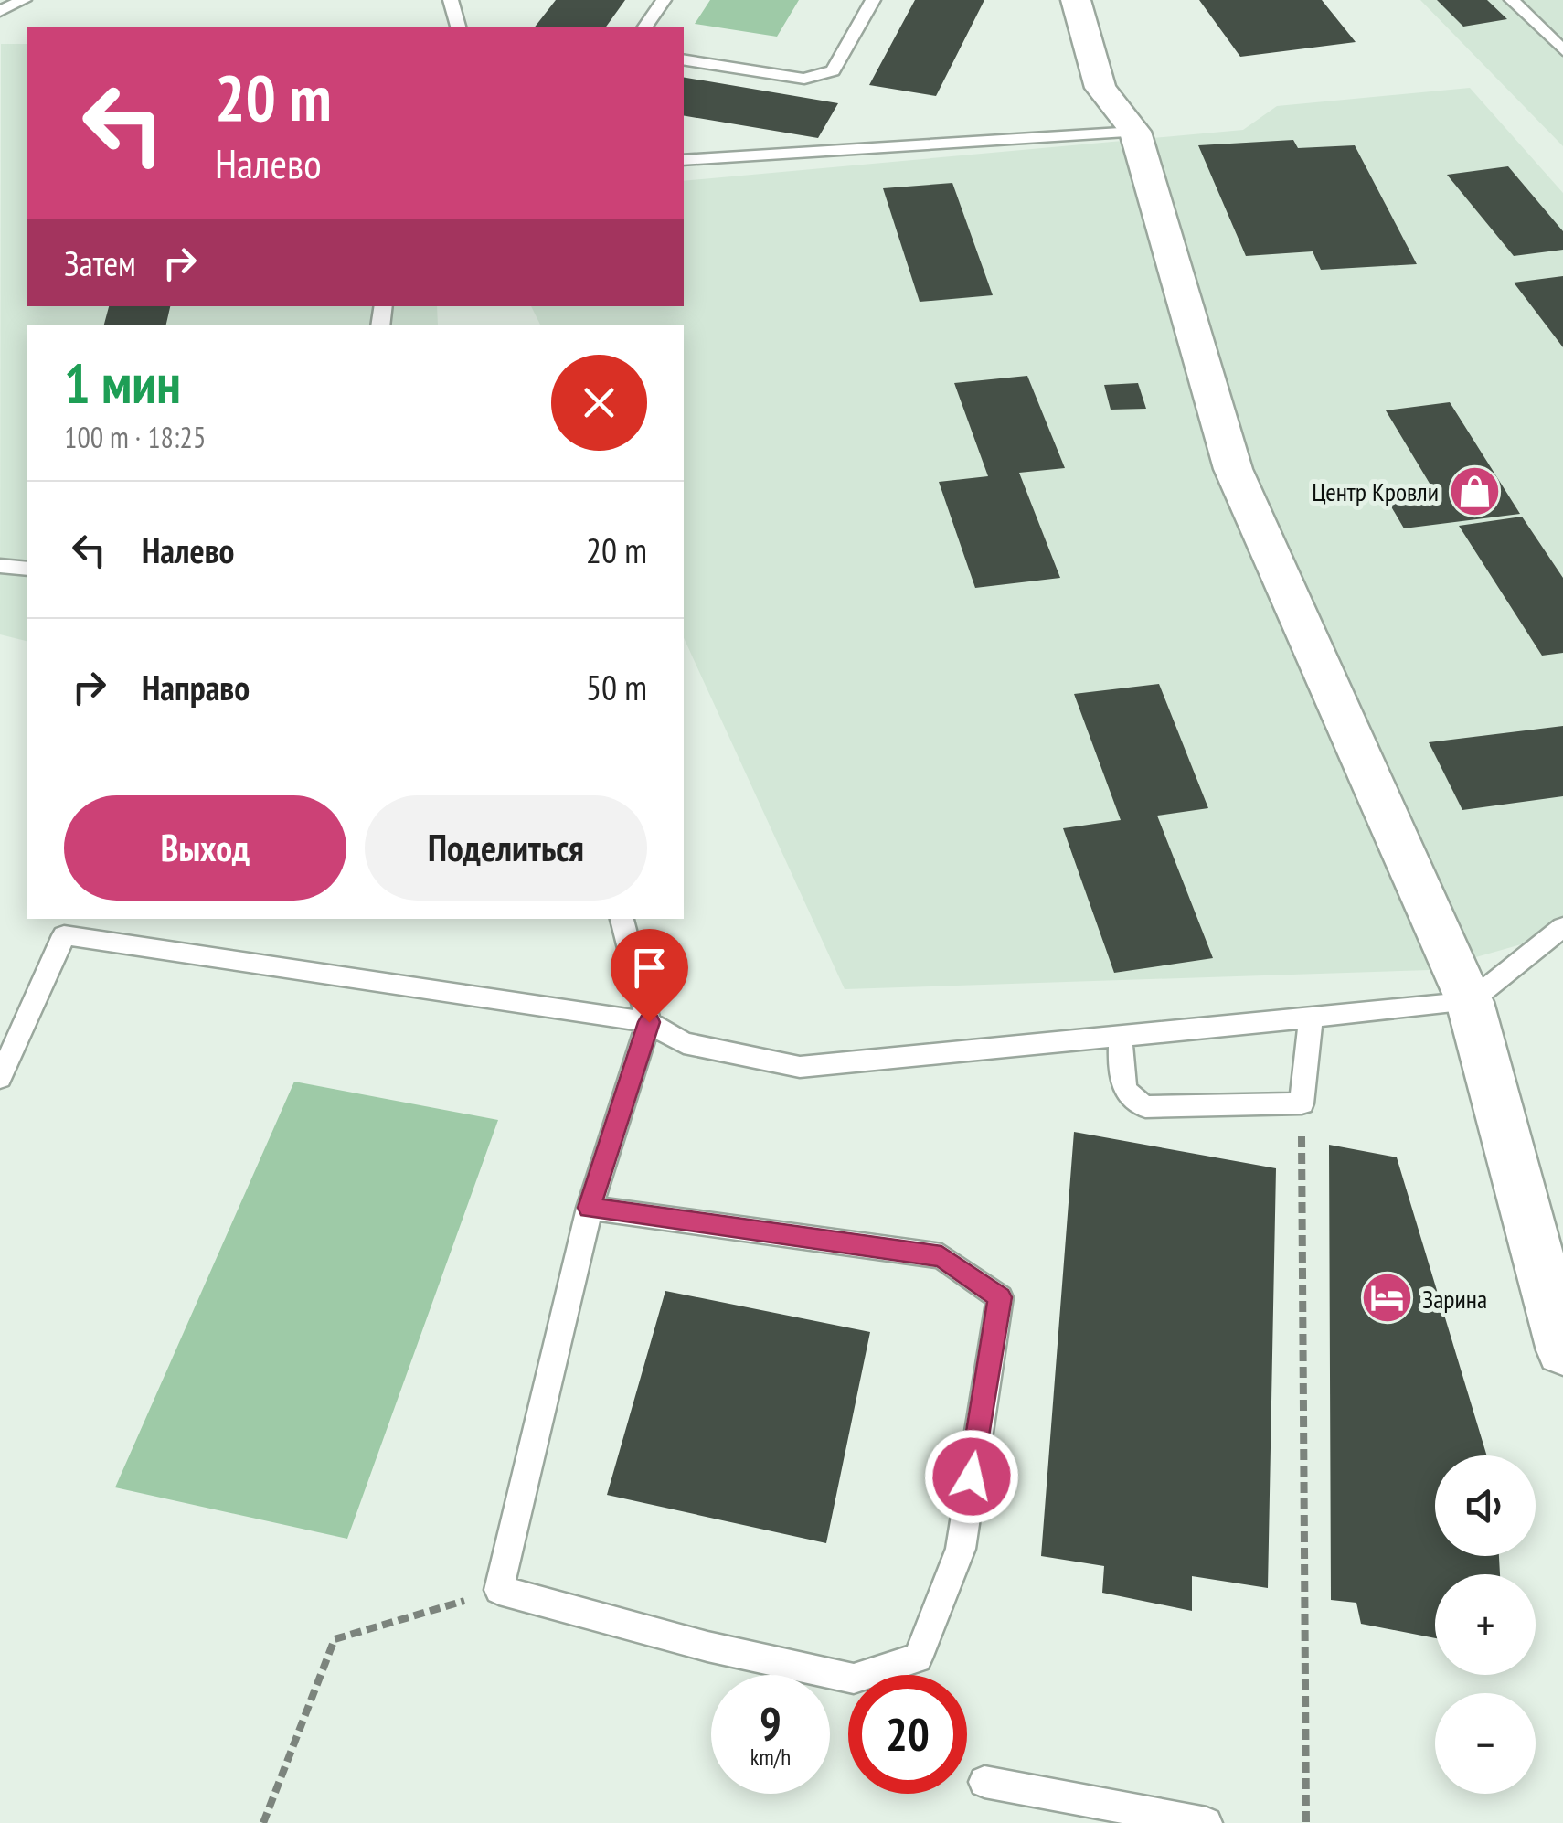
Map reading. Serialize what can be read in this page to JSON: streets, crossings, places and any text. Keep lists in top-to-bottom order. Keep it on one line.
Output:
{"places":{"shop":["Центр Кровли"],"hotel":["Зарина"]},"page":{"turn":["20 m","Налево"],"then":"Затем","heading":["1 мин","100 m · 18:25"],"list":[{"name":"Налево","value":"20 m"},{"name":"Направо","value":"50 m"}],"buttons":["Выход","Поделиться"],"map_buttons":["+","−"],"speed":"9 km/h","limit":"20"}}
